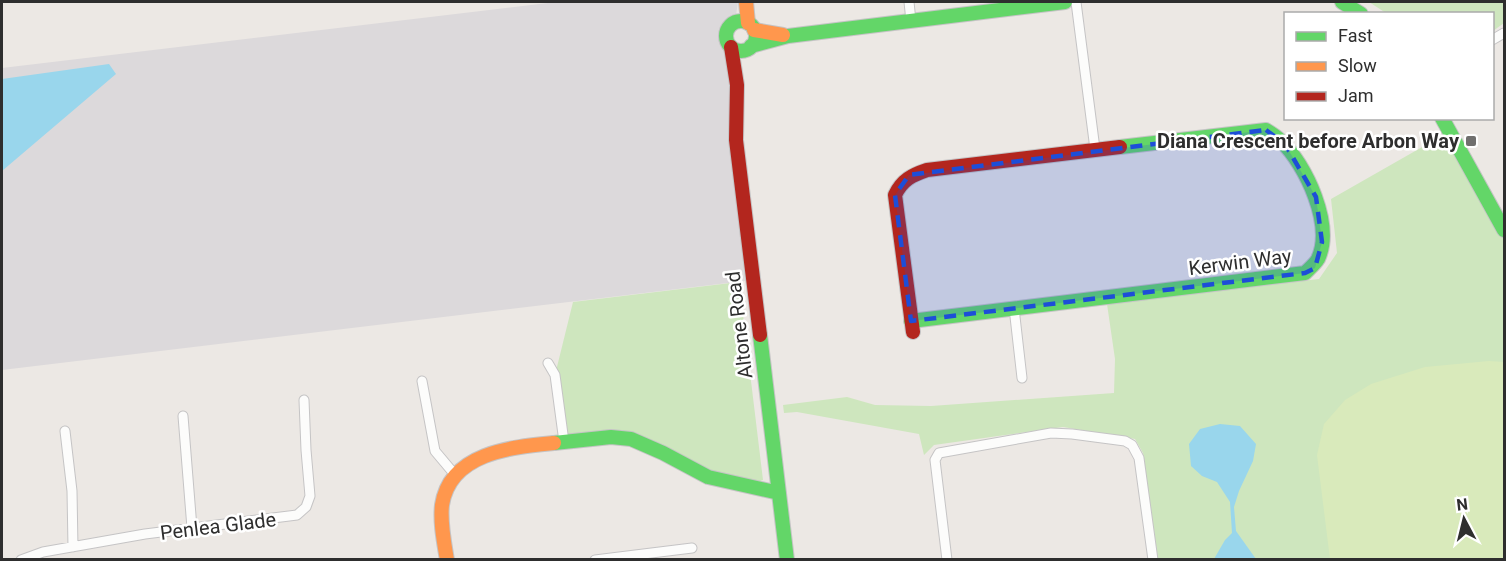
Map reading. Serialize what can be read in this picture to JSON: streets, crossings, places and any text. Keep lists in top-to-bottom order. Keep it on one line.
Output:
{"streets":{"street":["Kerwin Way","Altone Road","Penlea Glade"]},"places":{"transit":["Diana Crescent before Arbon Way"]},"legend":["Fast","Slow","Jam"],"north":"top"}
